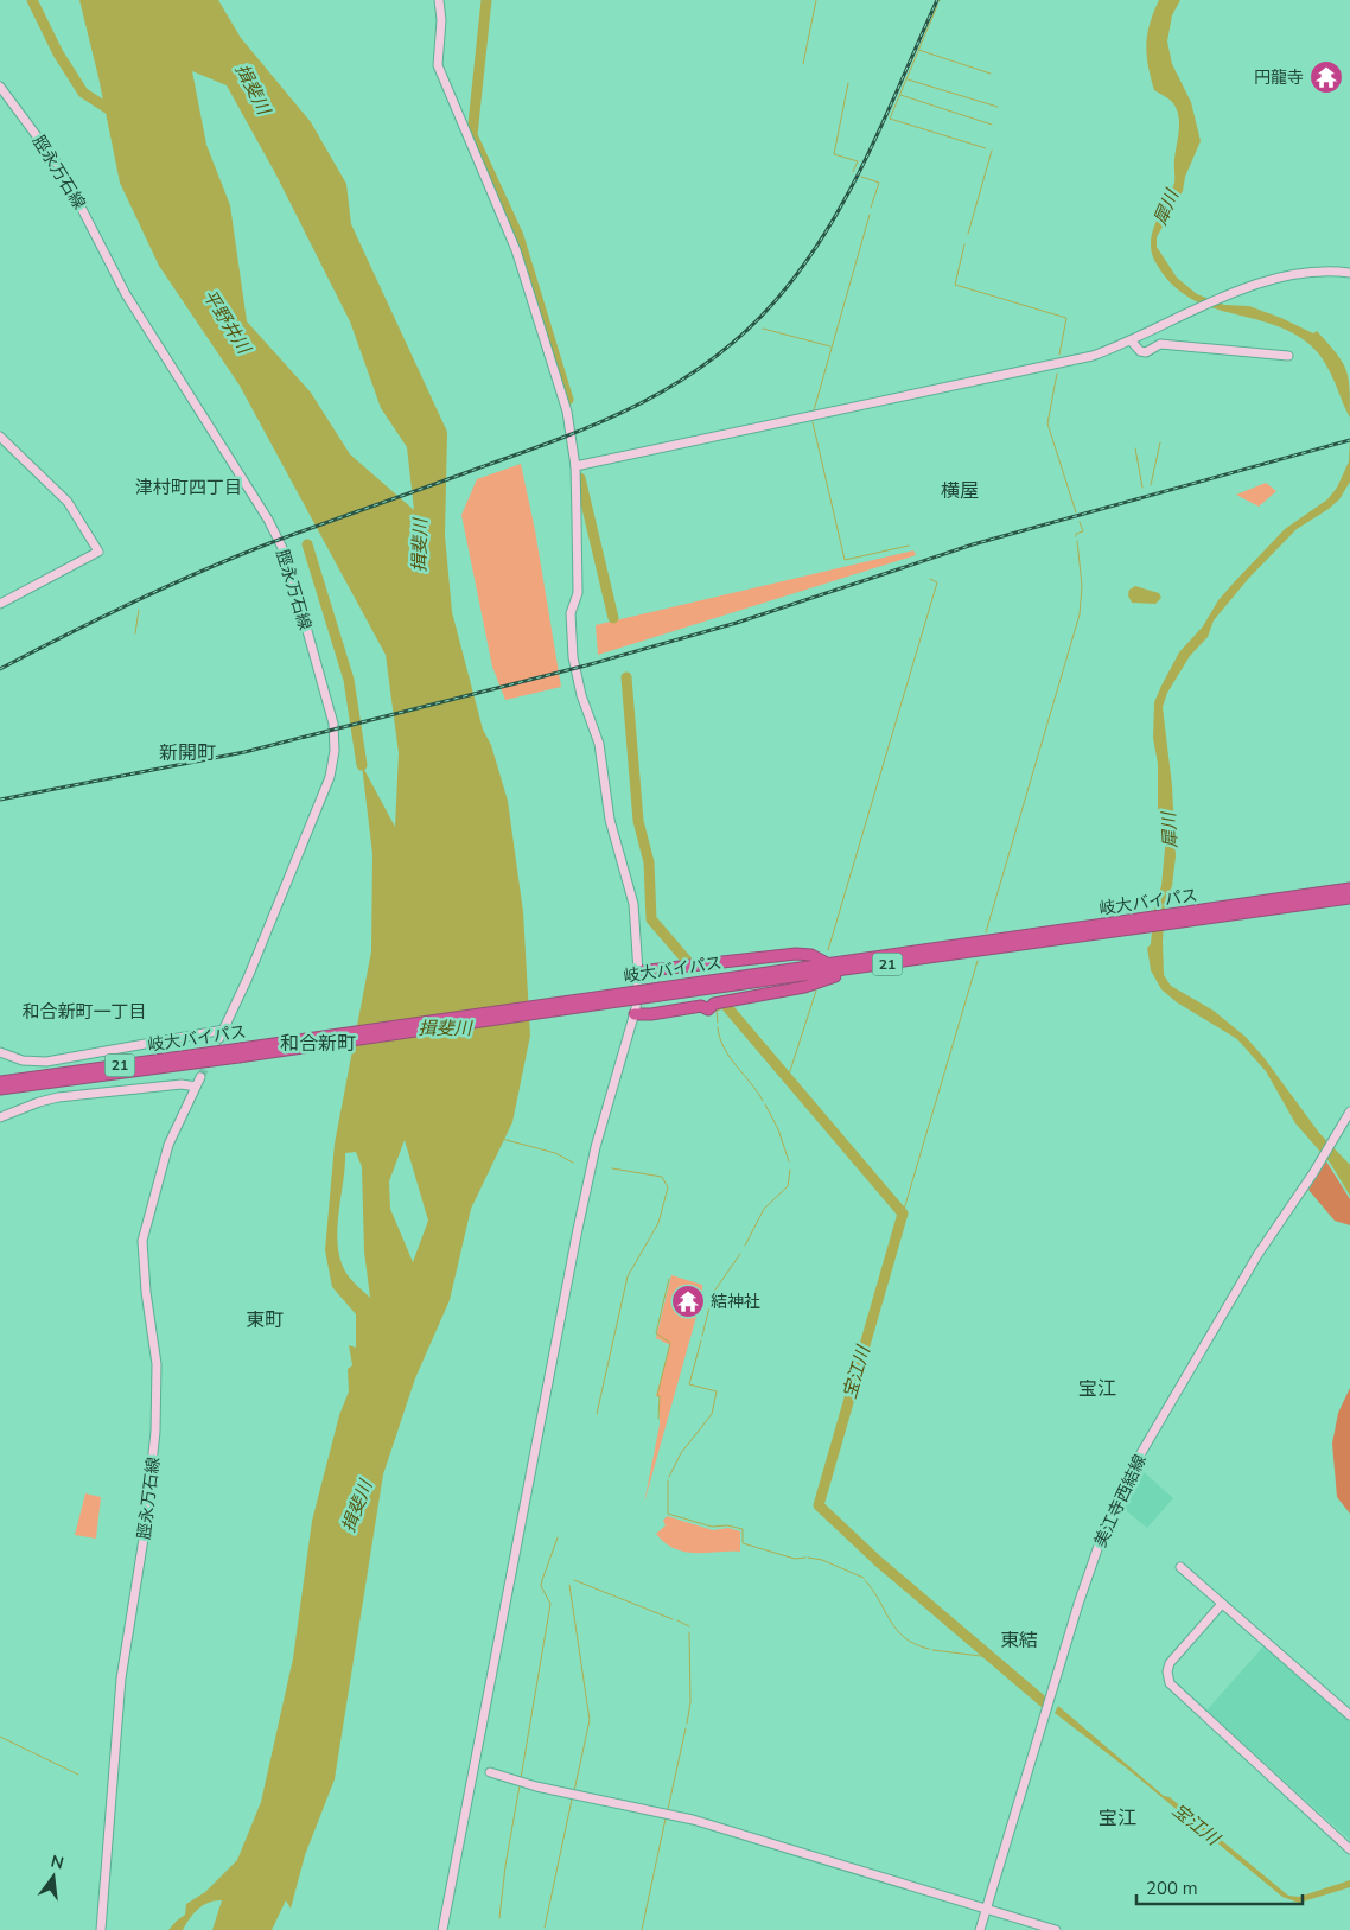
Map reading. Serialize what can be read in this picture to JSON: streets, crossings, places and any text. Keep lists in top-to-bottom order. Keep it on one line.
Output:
{"streets":{"highway":["岐大バイパス","21"],"street":["脛永万石線","美江寺西結線"]},"districts":["津村町四丁目","横屋","新開町","和合新町一丁目","和合新町","東町","宝江","東結","宝江"],"water":["揖斐川","犀川","平野井川","宝江川"],"places":{"temple":["円龍寺","結神社"]},"scale_bar":"200 m","north":"top"}
